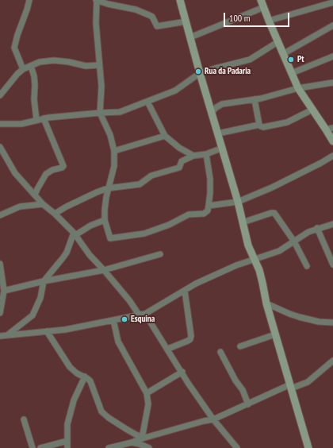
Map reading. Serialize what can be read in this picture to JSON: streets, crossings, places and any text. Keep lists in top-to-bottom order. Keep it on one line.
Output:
{"places":["Pt","Rua da Padaria","Esquina"],"scale_bar":"100 m"}
